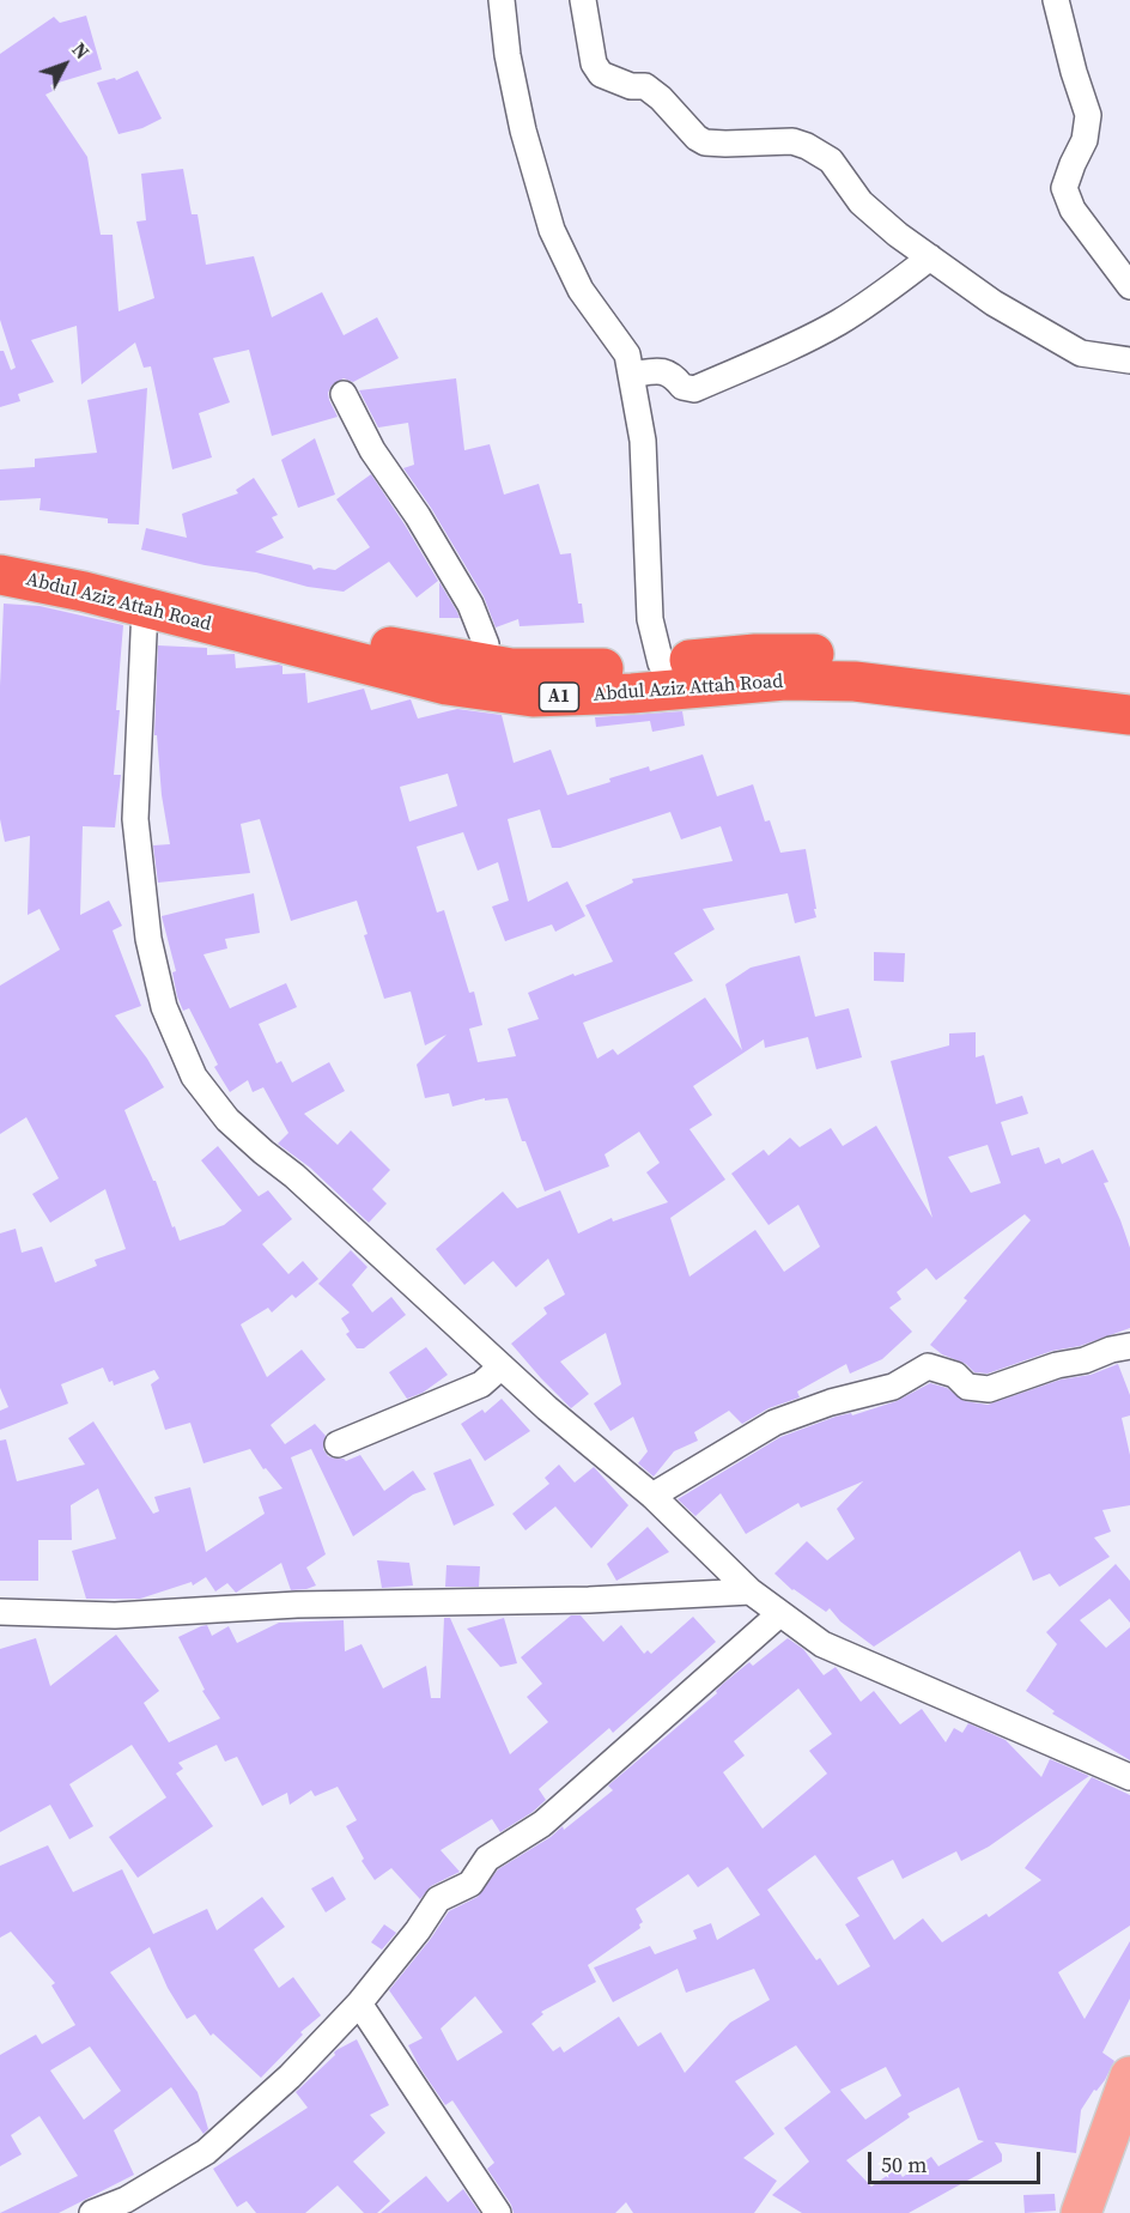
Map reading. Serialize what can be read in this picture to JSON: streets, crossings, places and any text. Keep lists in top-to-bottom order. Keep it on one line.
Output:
{"streets":{"highway":["Abdul Aziz Attah Road","A1"]},"scale_bar":"50 m","north":"top right"}
